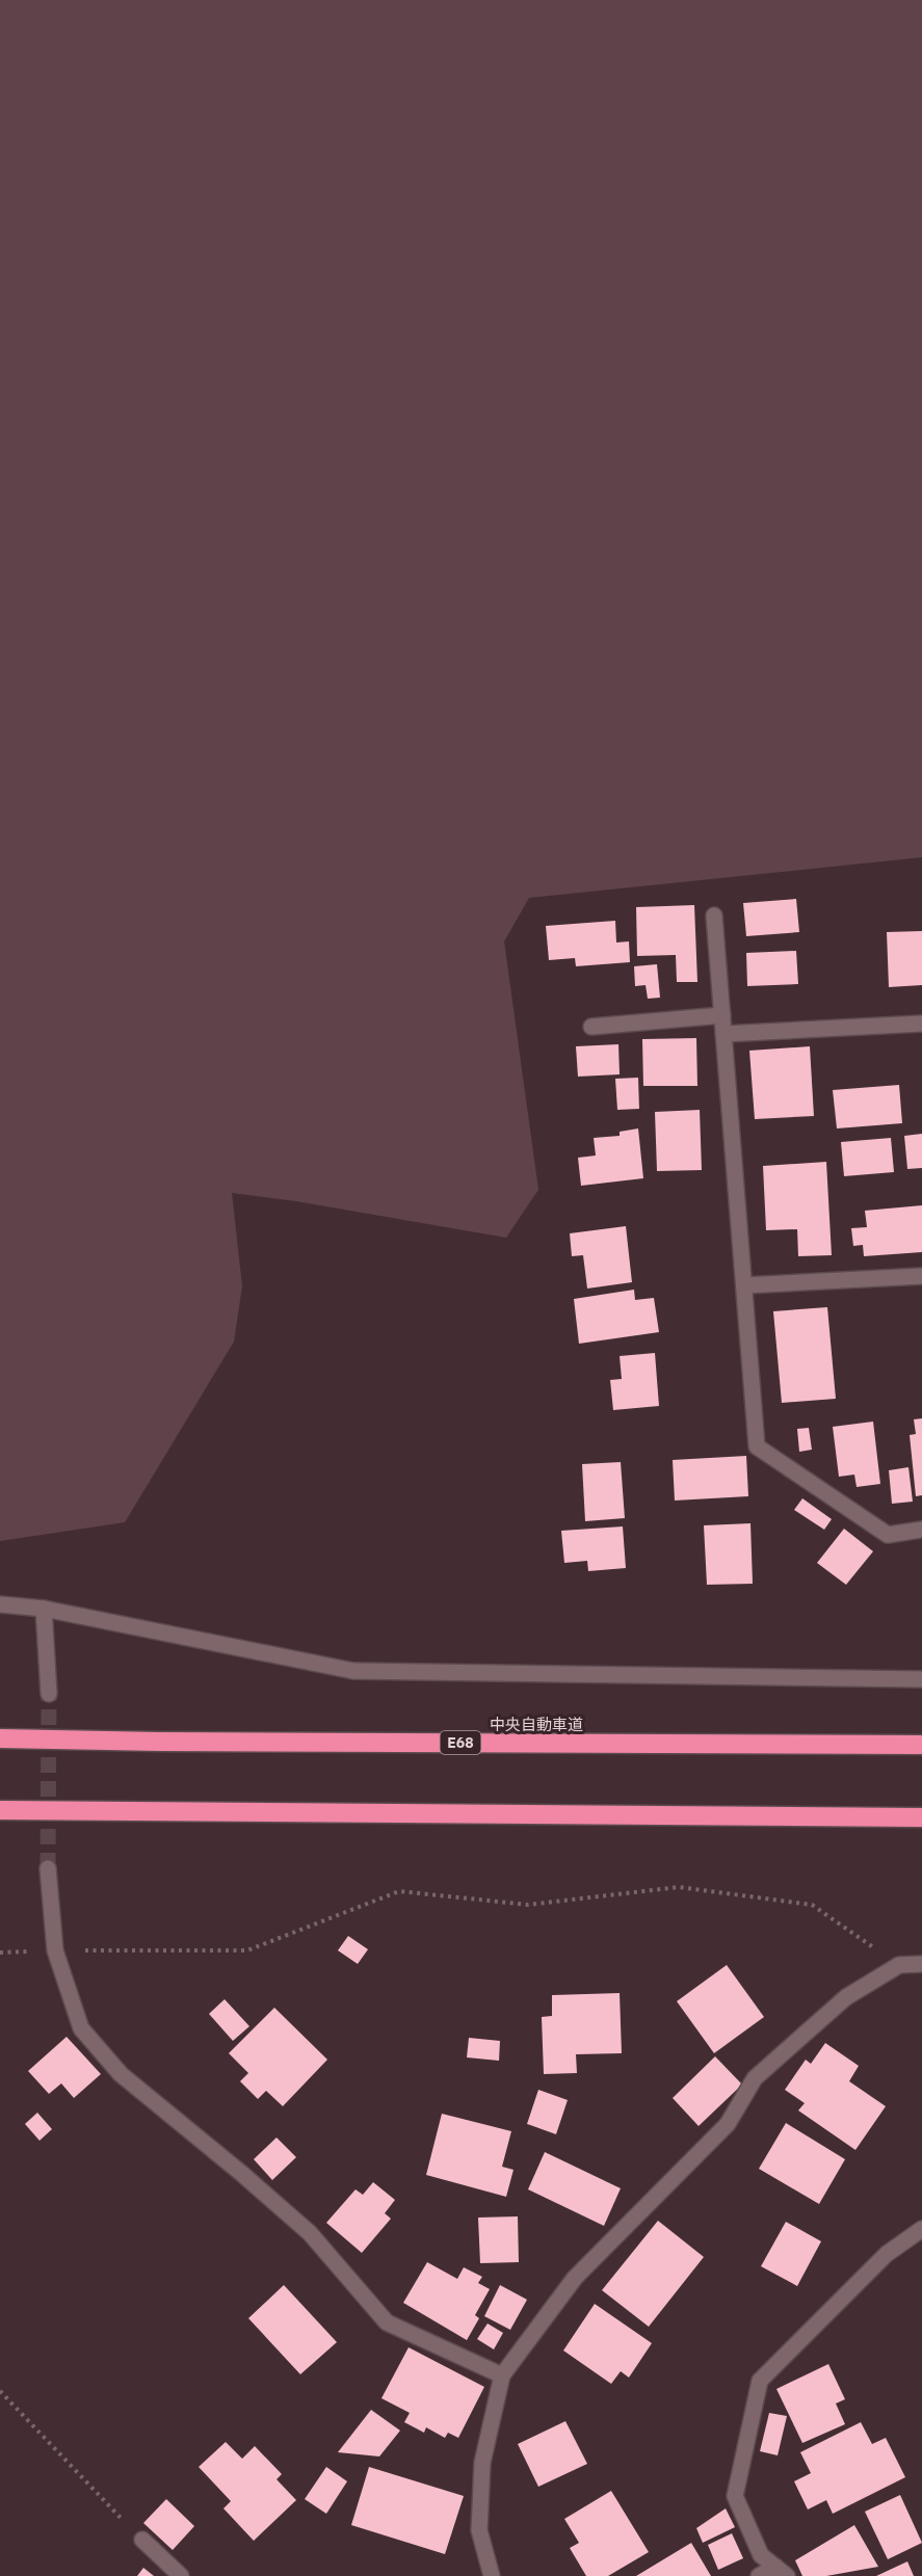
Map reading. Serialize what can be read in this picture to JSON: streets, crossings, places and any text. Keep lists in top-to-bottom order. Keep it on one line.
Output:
{"streets":{"highway":["中央自動車道","E68"]}}
